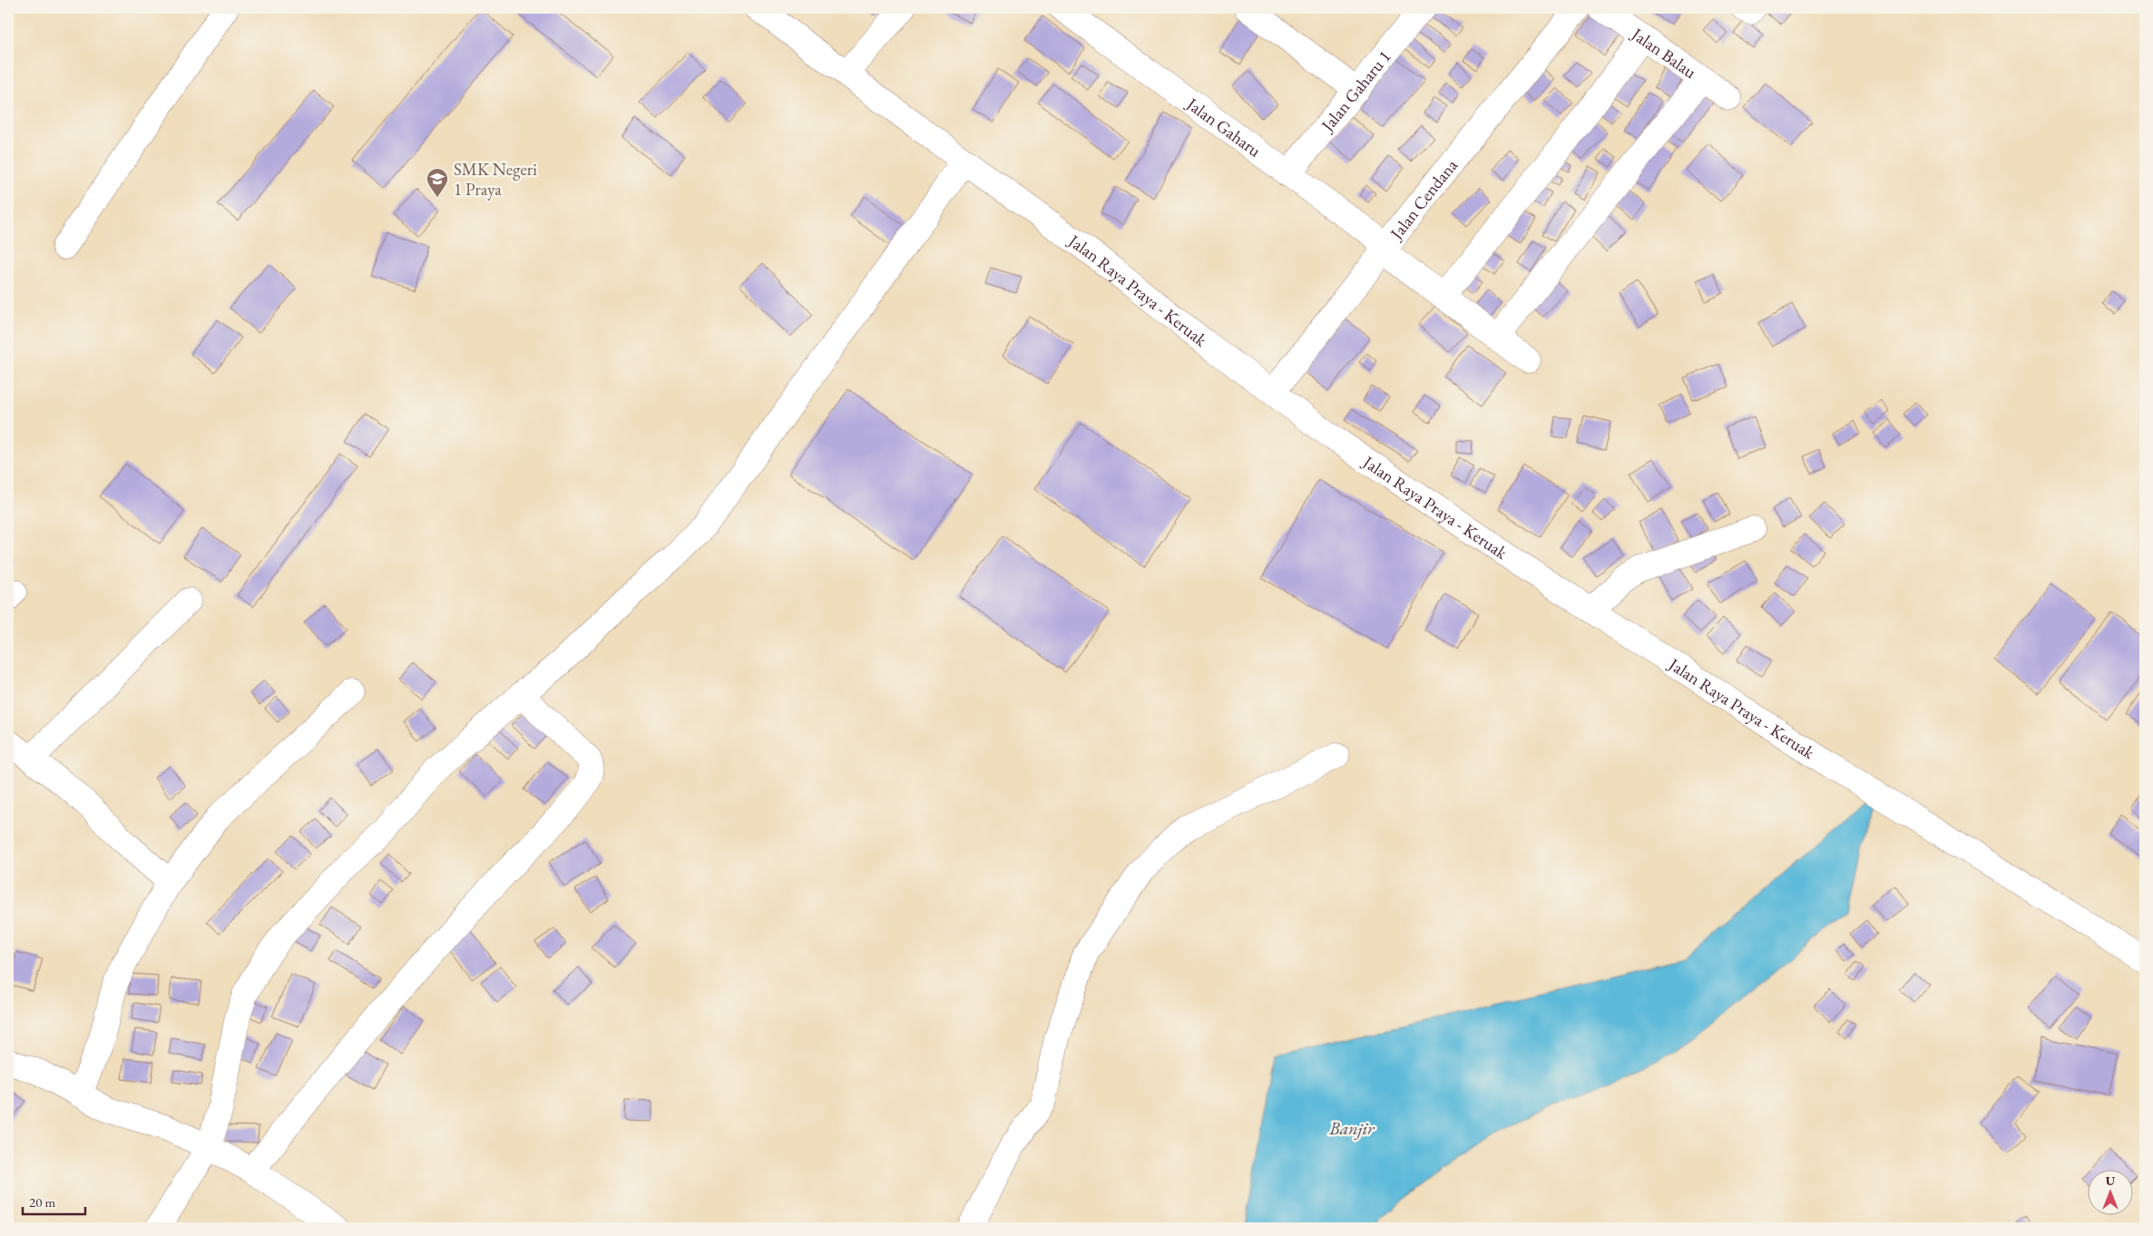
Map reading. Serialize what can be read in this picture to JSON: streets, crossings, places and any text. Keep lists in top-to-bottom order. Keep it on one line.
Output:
{"streets":{"street":["Jalan Balau","Jalan Gaharu 1","Jalan Gaharu","Jalan Cendana","Jalan Raya Praya - Keruak"]},"crossings":[["Jalan Gaharu 1","Jalan Gaharu"],["Jalan Gaharu","Jalan Cendana"],["Jalan Cendana","Jalan Raya Praya - Keruak"]],"water":["Banjir"],"places":{"school or university":["SMK Negeri 1 Praya"]},"scale_bar":"20 m","north":"top"}
